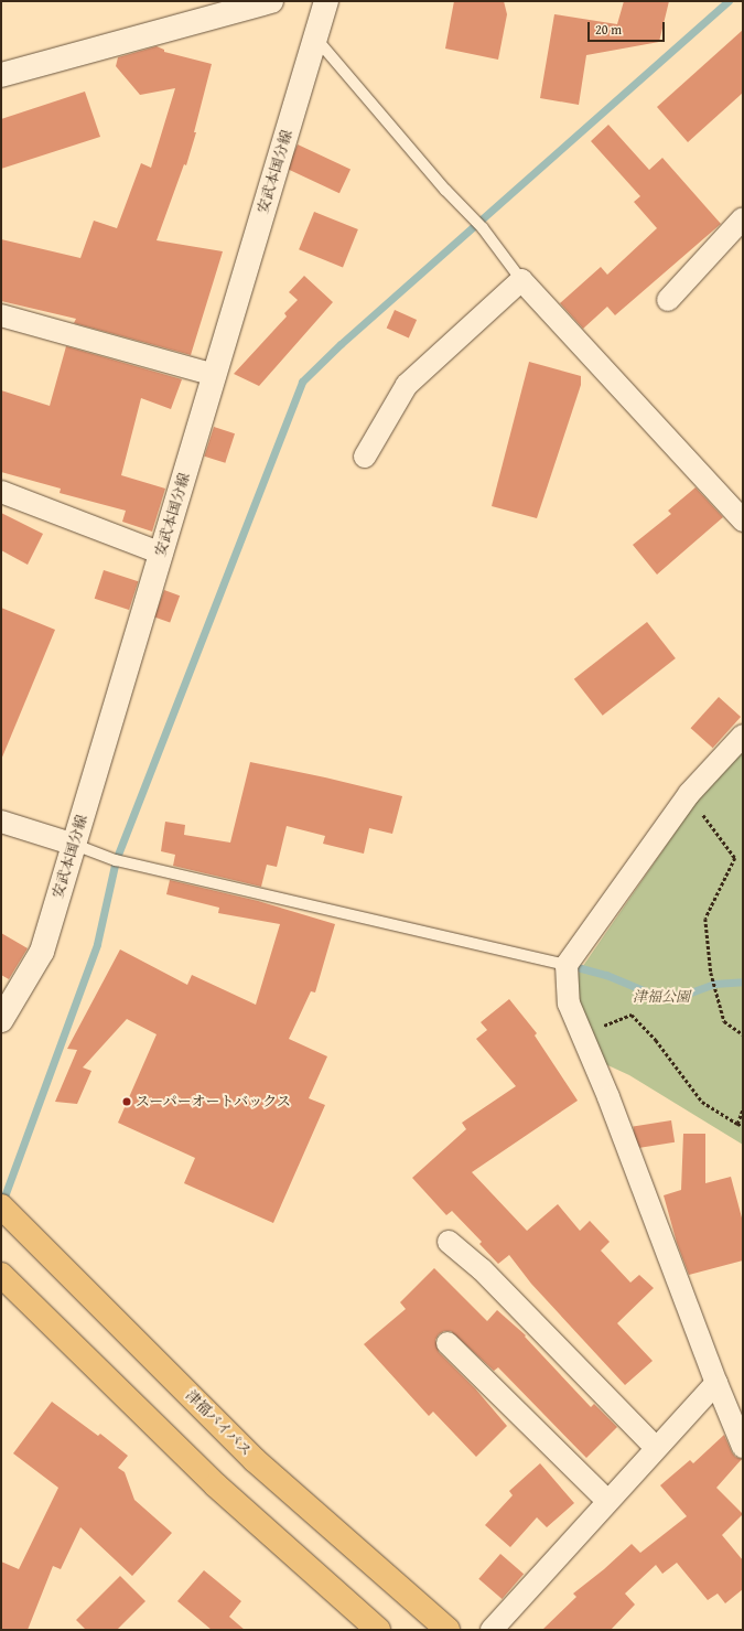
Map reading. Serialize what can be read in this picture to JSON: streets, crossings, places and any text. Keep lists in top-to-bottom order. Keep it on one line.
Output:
{"streets":{"highway":["津福バイパス"],"main road":["安武本国分線"]},"parks":["津福公園"],"places":["スーパーオートバックス"],"scale_bar":"20 m"}
